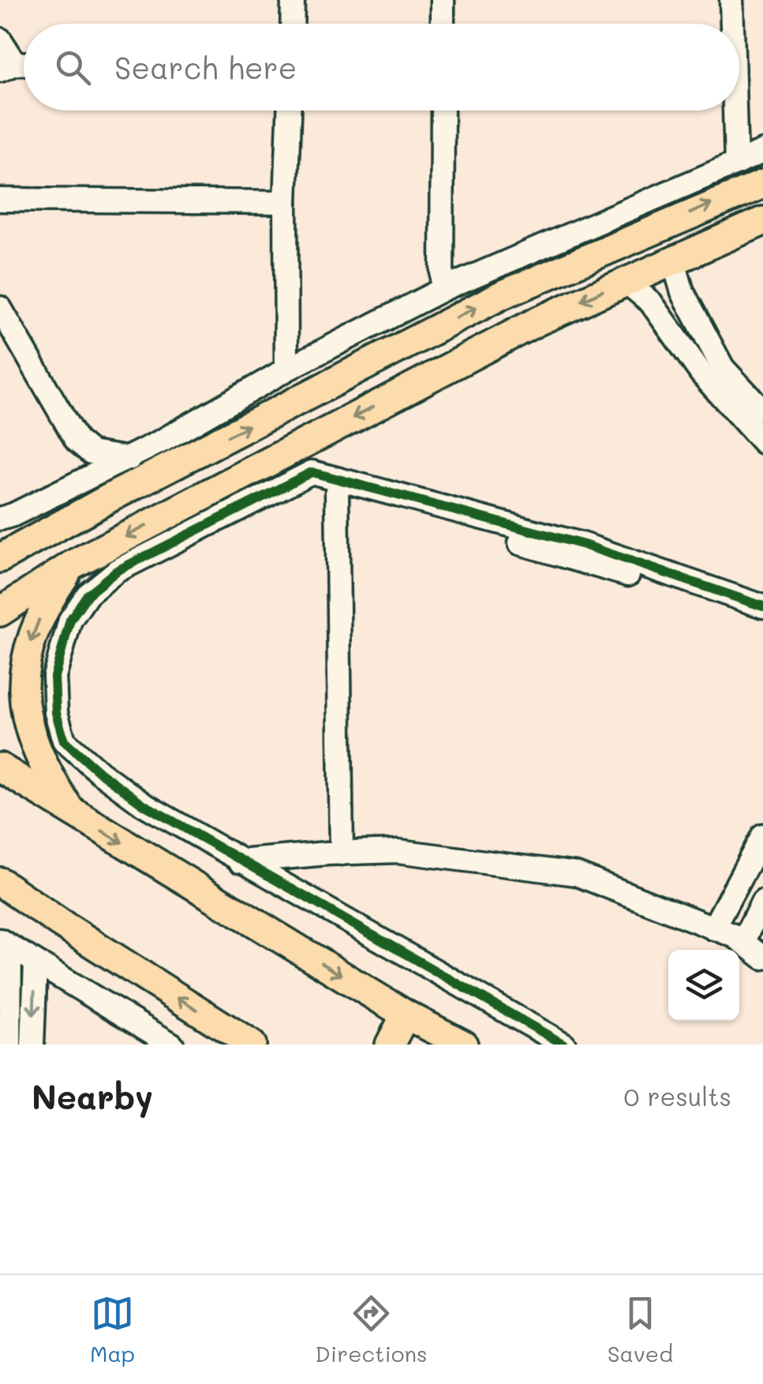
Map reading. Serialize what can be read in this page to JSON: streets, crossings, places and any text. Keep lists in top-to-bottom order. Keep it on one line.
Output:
{"page":{"search":"Search here","heading":["Nearby","0 results"],"nav":["Map","Directions","Saved"]}}
